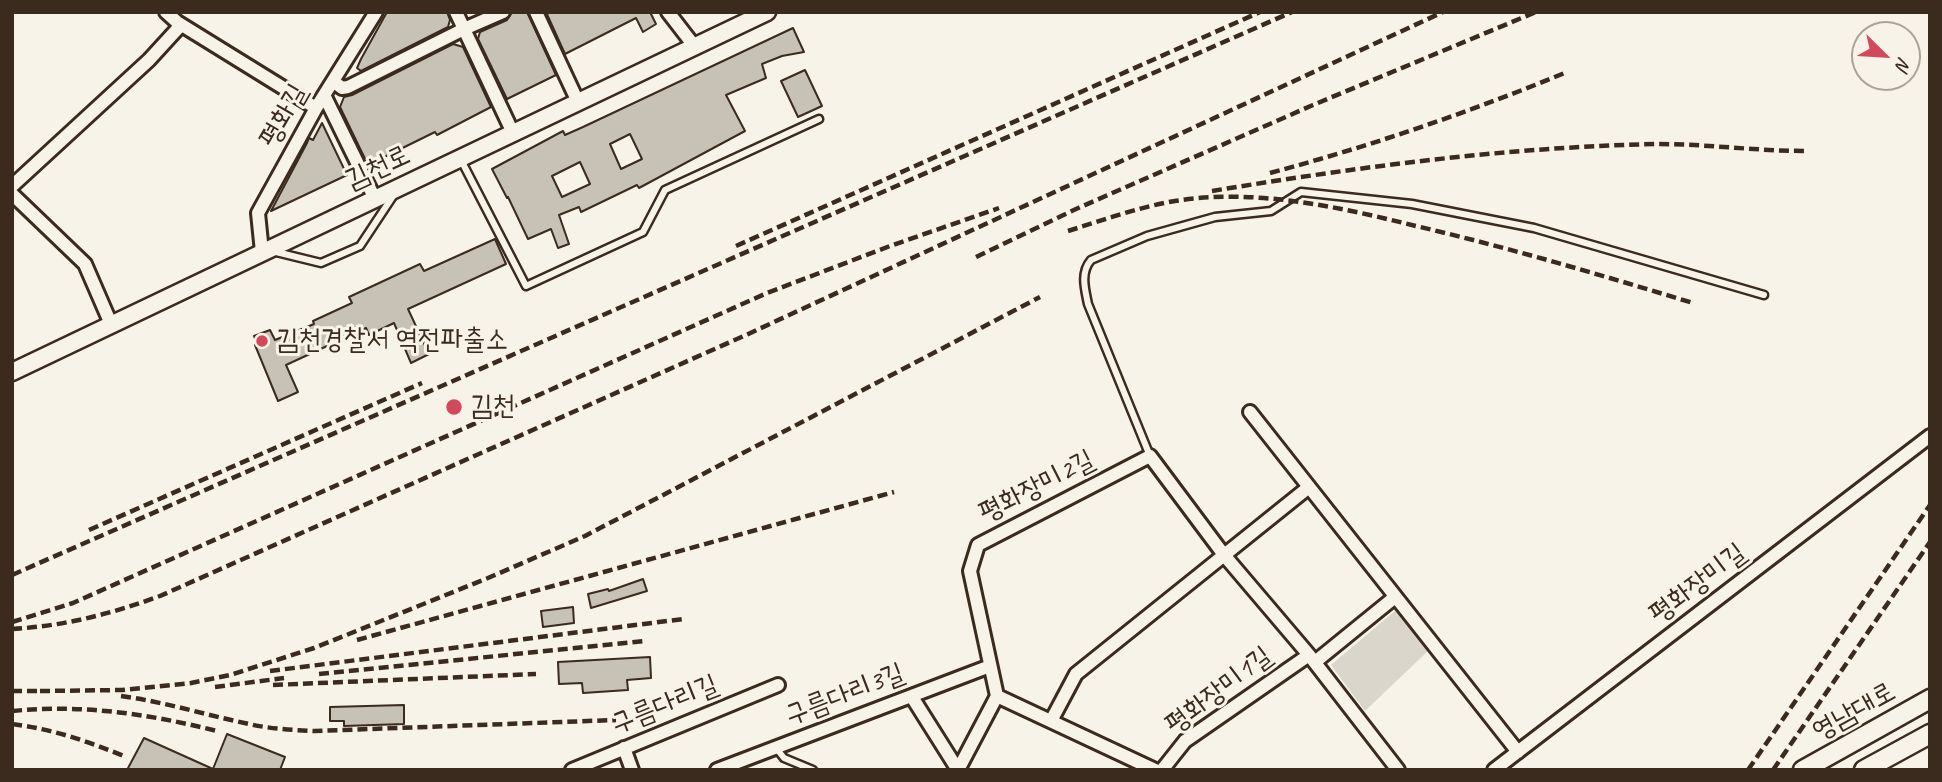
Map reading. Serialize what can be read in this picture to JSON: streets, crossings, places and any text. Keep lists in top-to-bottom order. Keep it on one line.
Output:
{"streets":{"main road":["영남대로"],"street":["평화길","김천로","평화장미2길","평화장미길","평화장미1길","구름다리3길","구름다리길"]},"crossings":[["평화길","김천로"],["평화장미2길","구름다리3길"]],"places":["김천경찰서 역전파출소","김천"],"north":"bottom right"}
